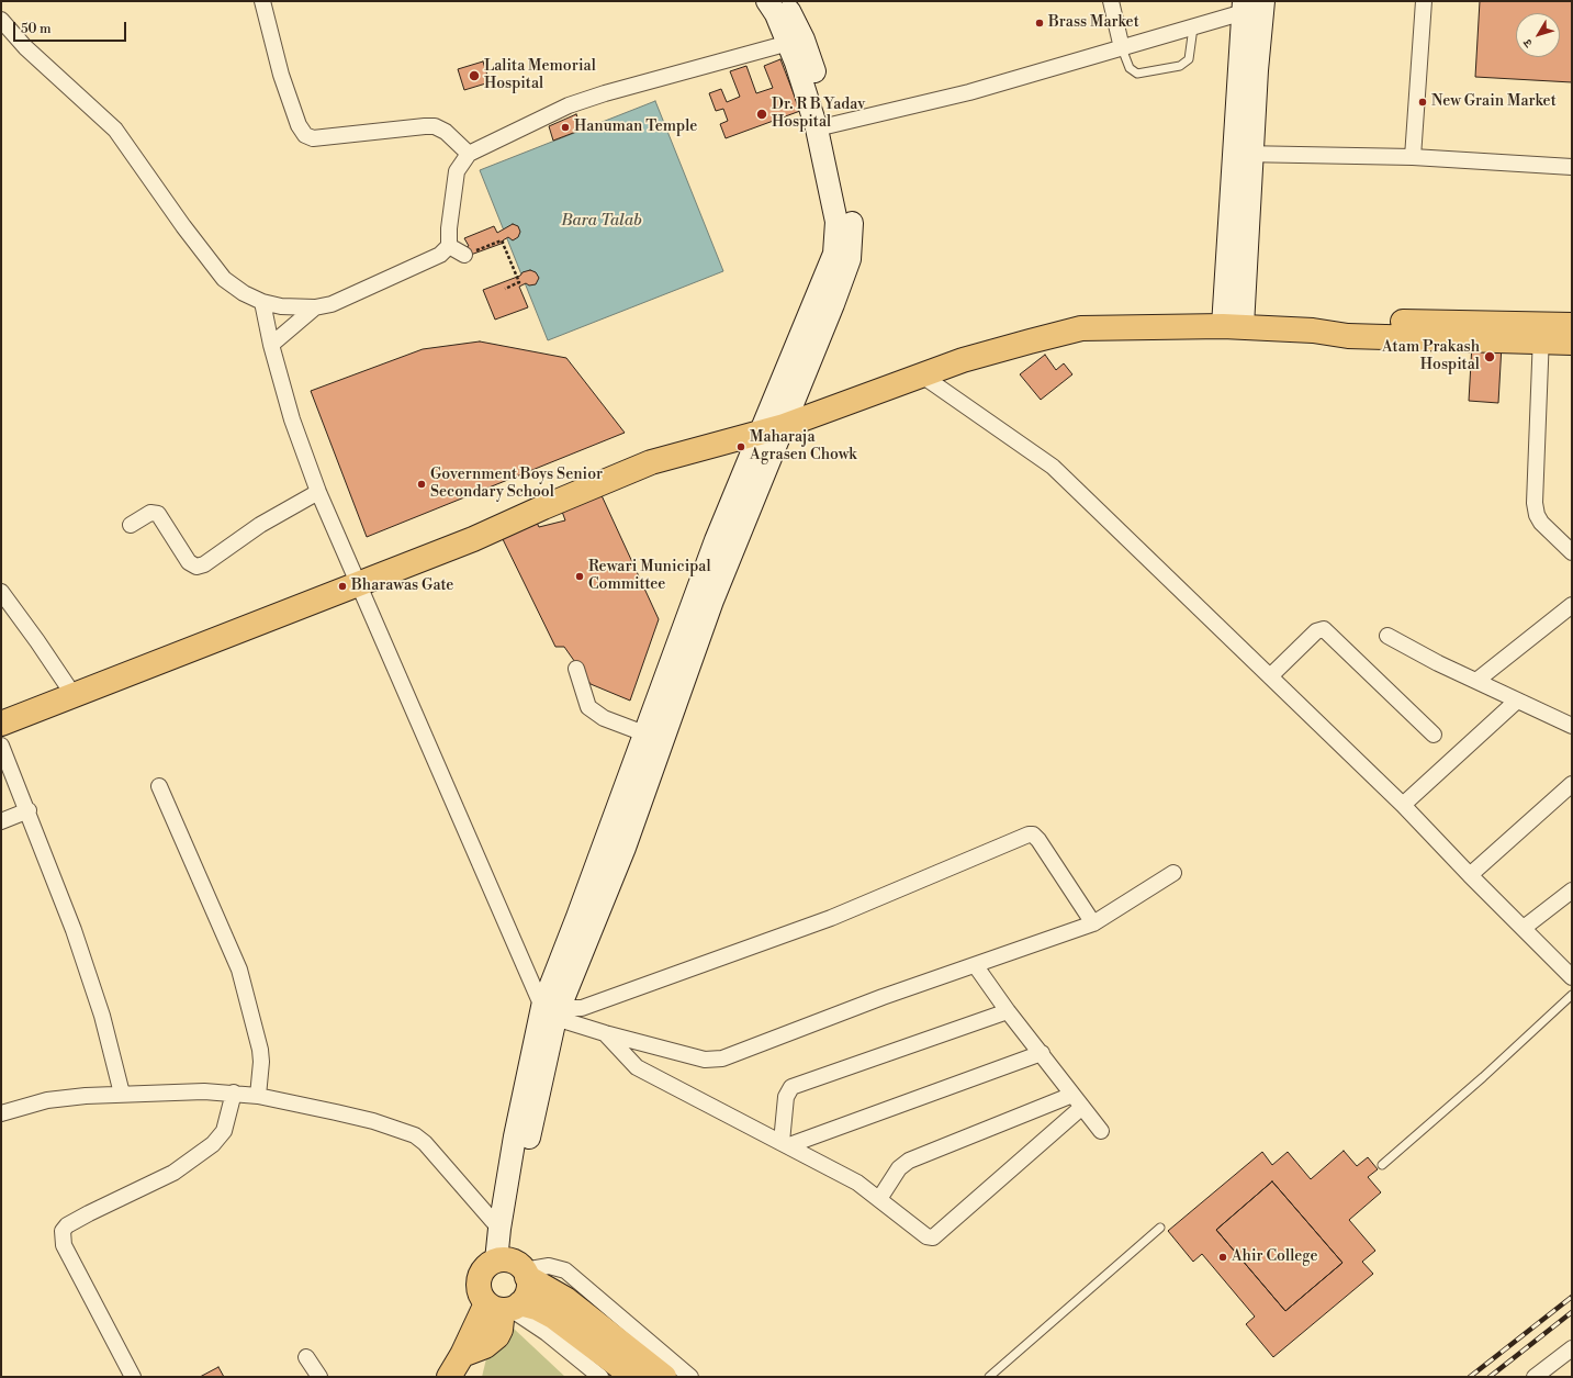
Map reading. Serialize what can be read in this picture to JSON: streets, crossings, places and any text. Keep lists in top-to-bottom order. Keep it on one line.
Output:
{"water":["Bara Talab"],"places":["Brass Market","Lalita Memorial Hospital","New Grain Market","Dr. R B Yadav Hospital","Hanuman Temple","Atam Prakash Hospital","Maharaja Agrasen Chowk","Government Boys Senior Secondary School","Rewari Municipal Committee","Bharawas Gate","Ahir College"],"scale_bar":"50 m","north":"bottom left"}
